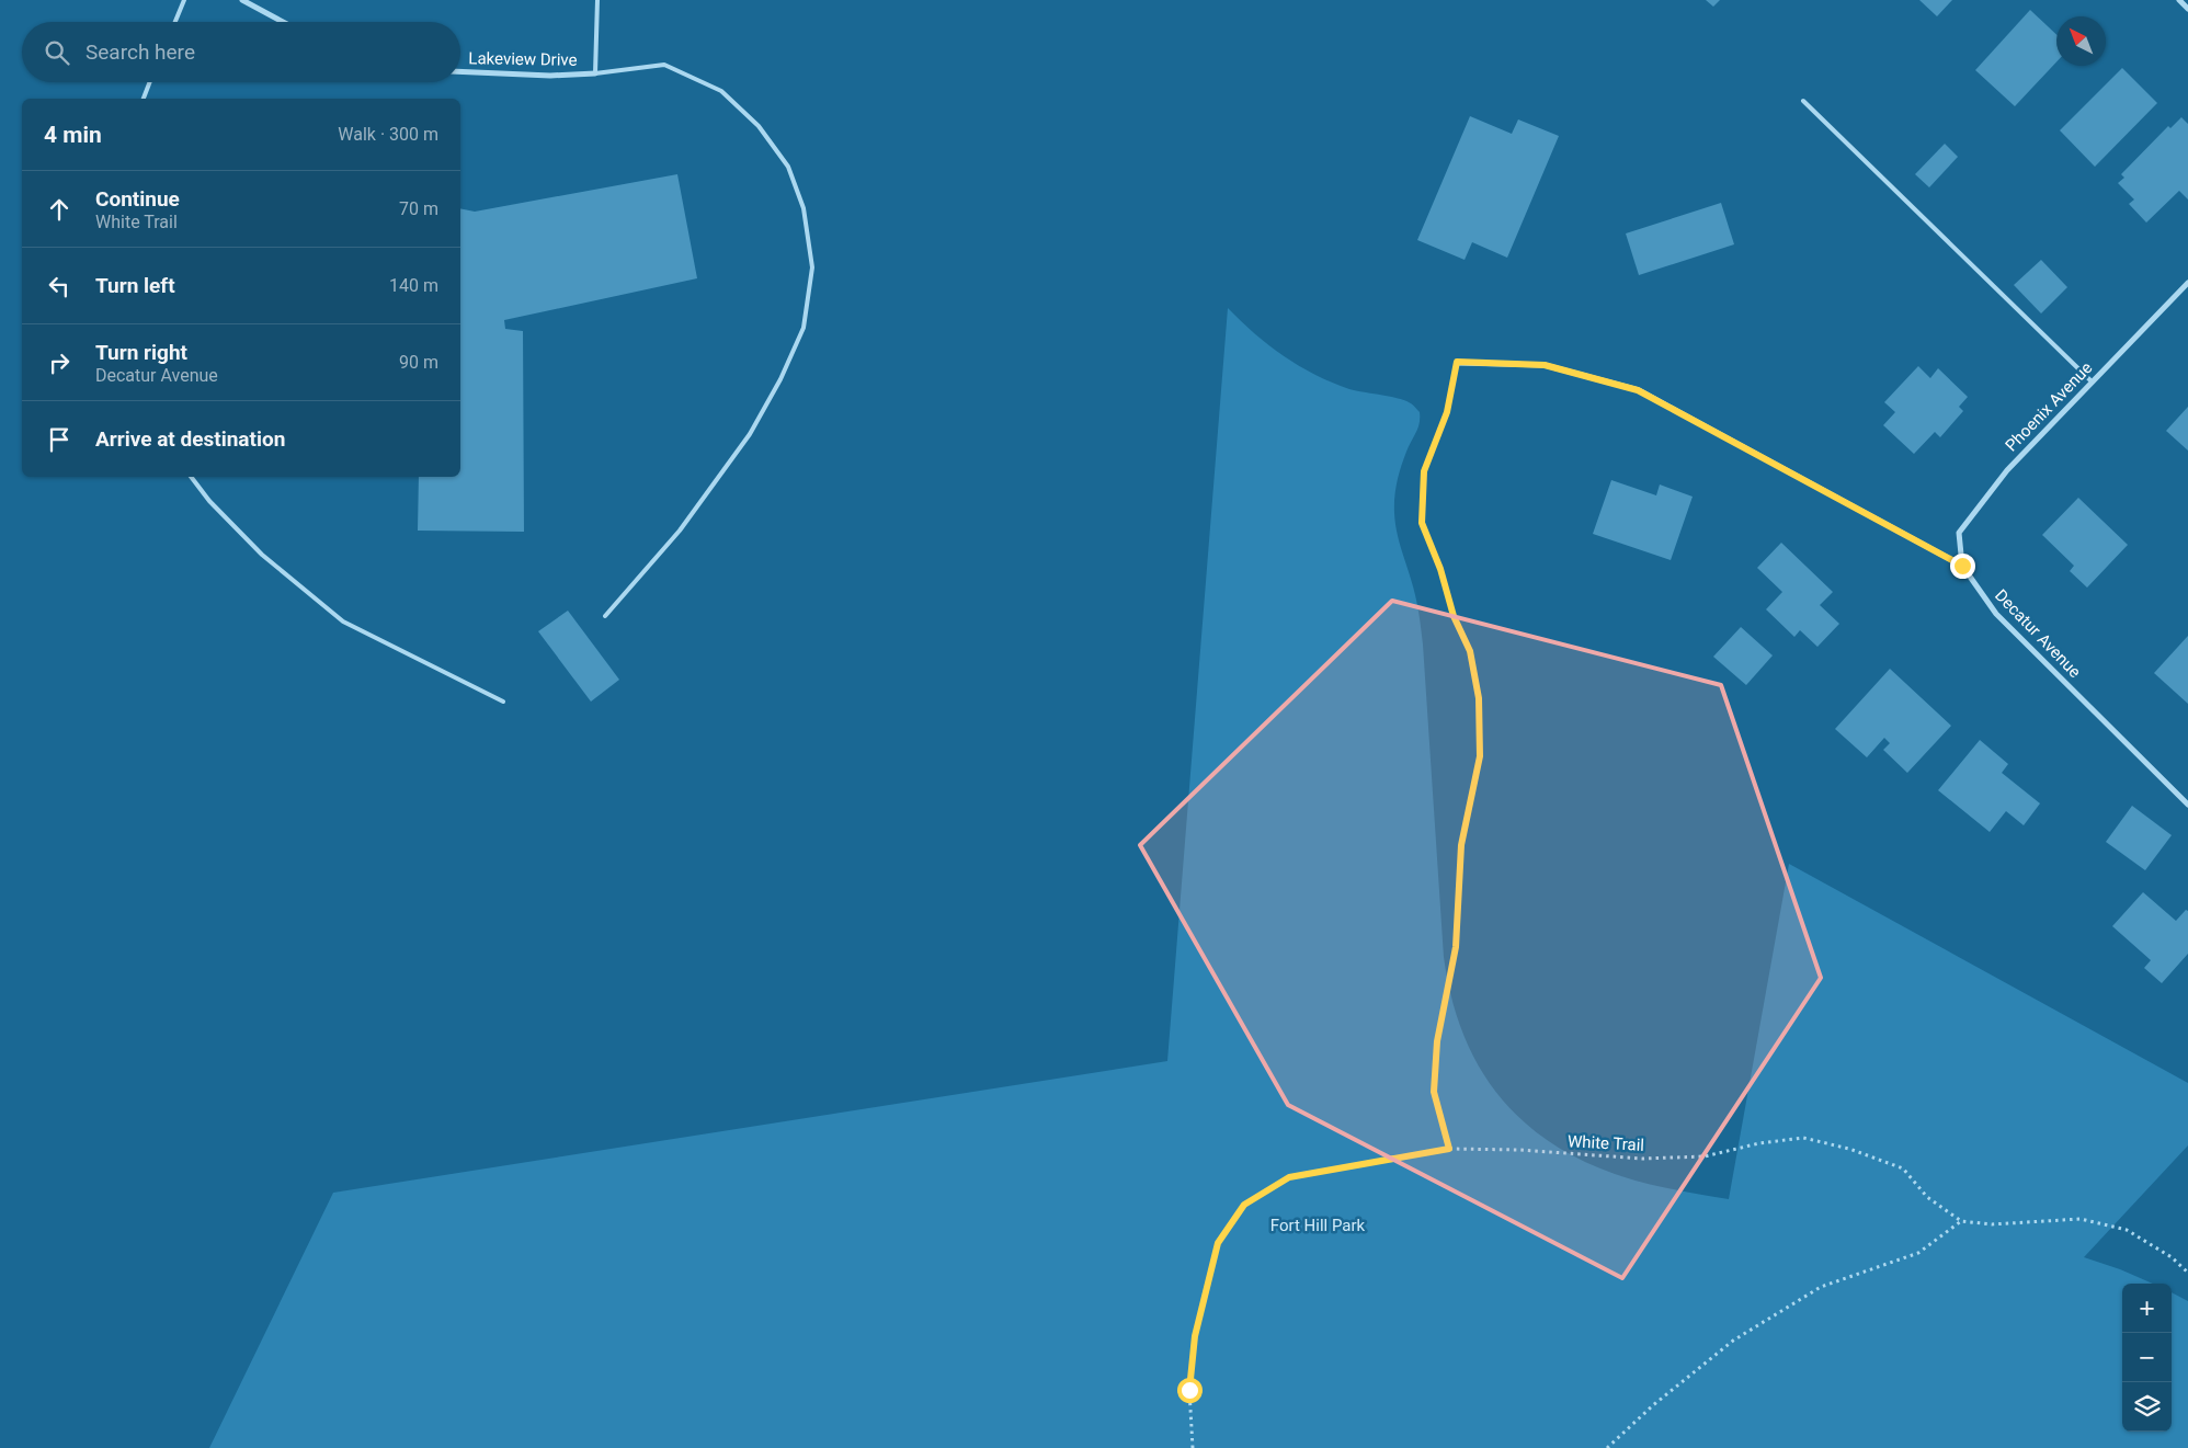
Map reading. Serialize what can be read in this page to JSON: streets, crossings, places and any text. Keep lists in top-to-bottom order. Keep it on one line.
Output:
{"streets":{"street":["Lakeview Drive","Phoenix Avenue","Decatur Avenue"],"path":["White Trail"]},"crossings":[["Phoenix Avenue","Decatur Avenue"]],"parks":["Fort Hill Park"],"north":"top left","page":{"search":"Search here","heading":["4 min","Walk · 300 m"],"list":[["Continue","White Trail","70 m"],["Turn left","140 m"],["Turn right","Decatur Avenue","90 m"],"Arrive at destination"],"map_buttons":["+","−"]}}
